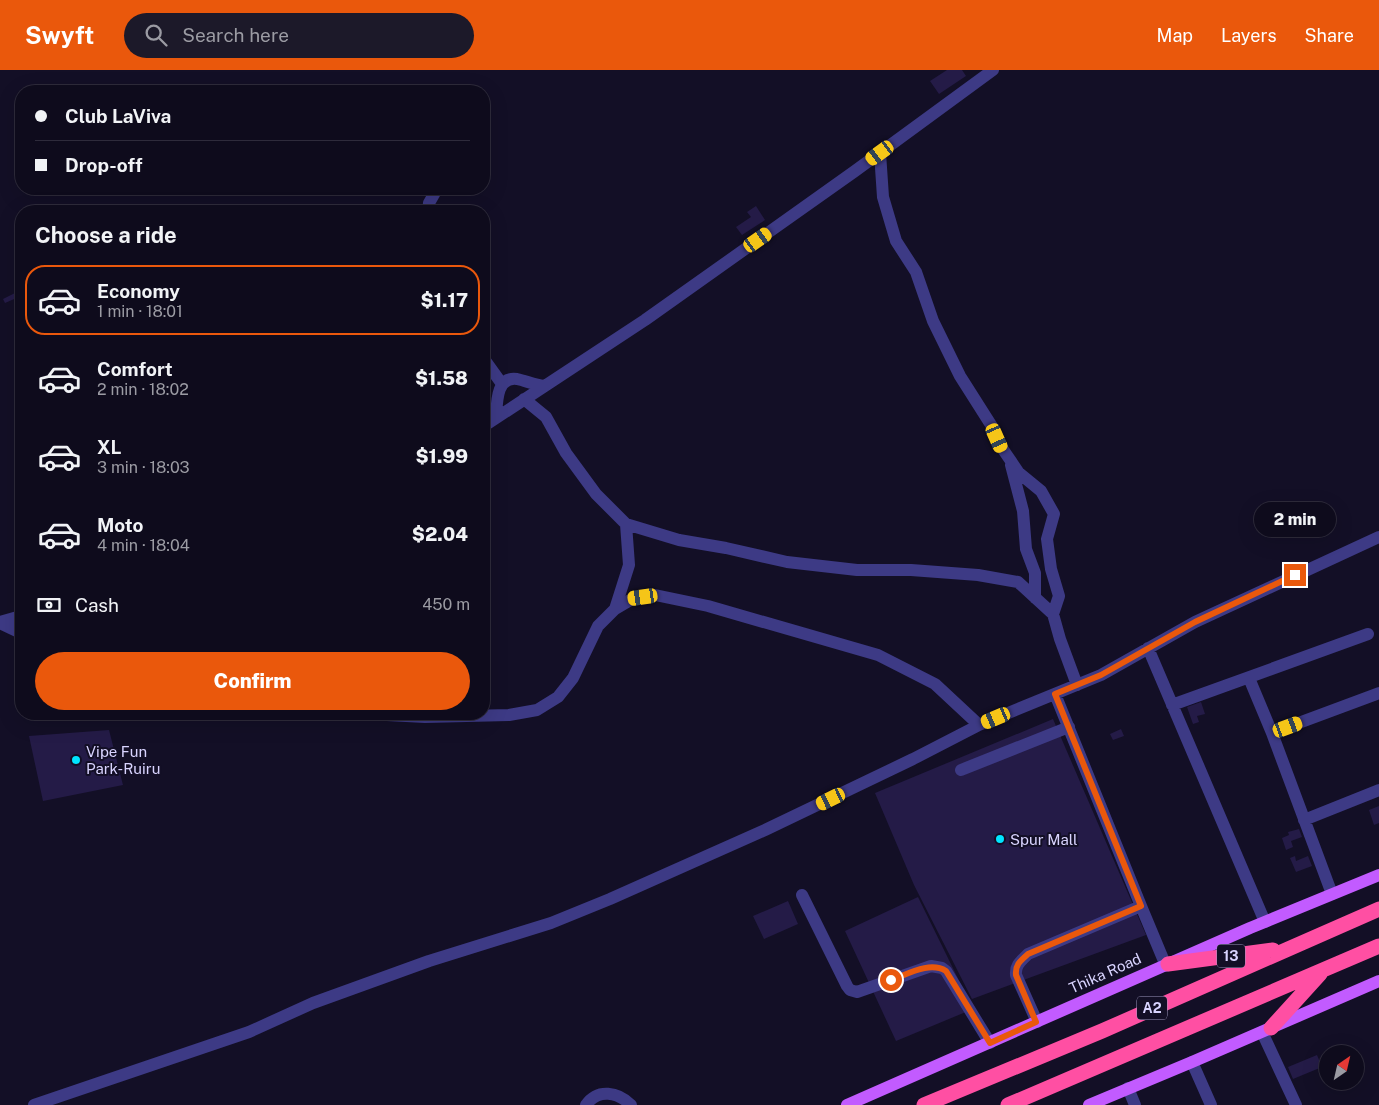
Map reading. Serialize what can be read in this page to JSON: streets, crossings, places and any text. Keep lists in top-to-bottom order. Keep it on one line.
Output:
{"streets":{"highway":["13","A2"],"main road":["Thika Road"]},"crossings":[["13","Thika Road"],["13","A2"]],"places":["Vipe Fun Park-Ruiru","Spur Mall"],"north":"top right","page":{"header":"Swyft","search":"Search here","nav":["Map","Layers","Share"],"banner":["Club LaViva","Drop-off"],"heading":"Choose a ride","list":[{"name":"Economy","note":"1 min · 18:01","value":"$1.17"},{"name":"Comfort","note":"2 min · 18:02","value":"$1.58"},{"name":"XL","note":"3 min · 18:03","value":"$1.99"},{"name":"Moto","note":"4 min · 18:04","value":"$2.04"}],"bubble":"2 min","pay":["Cash","450 m"],"buttons":"Confirm"}}
